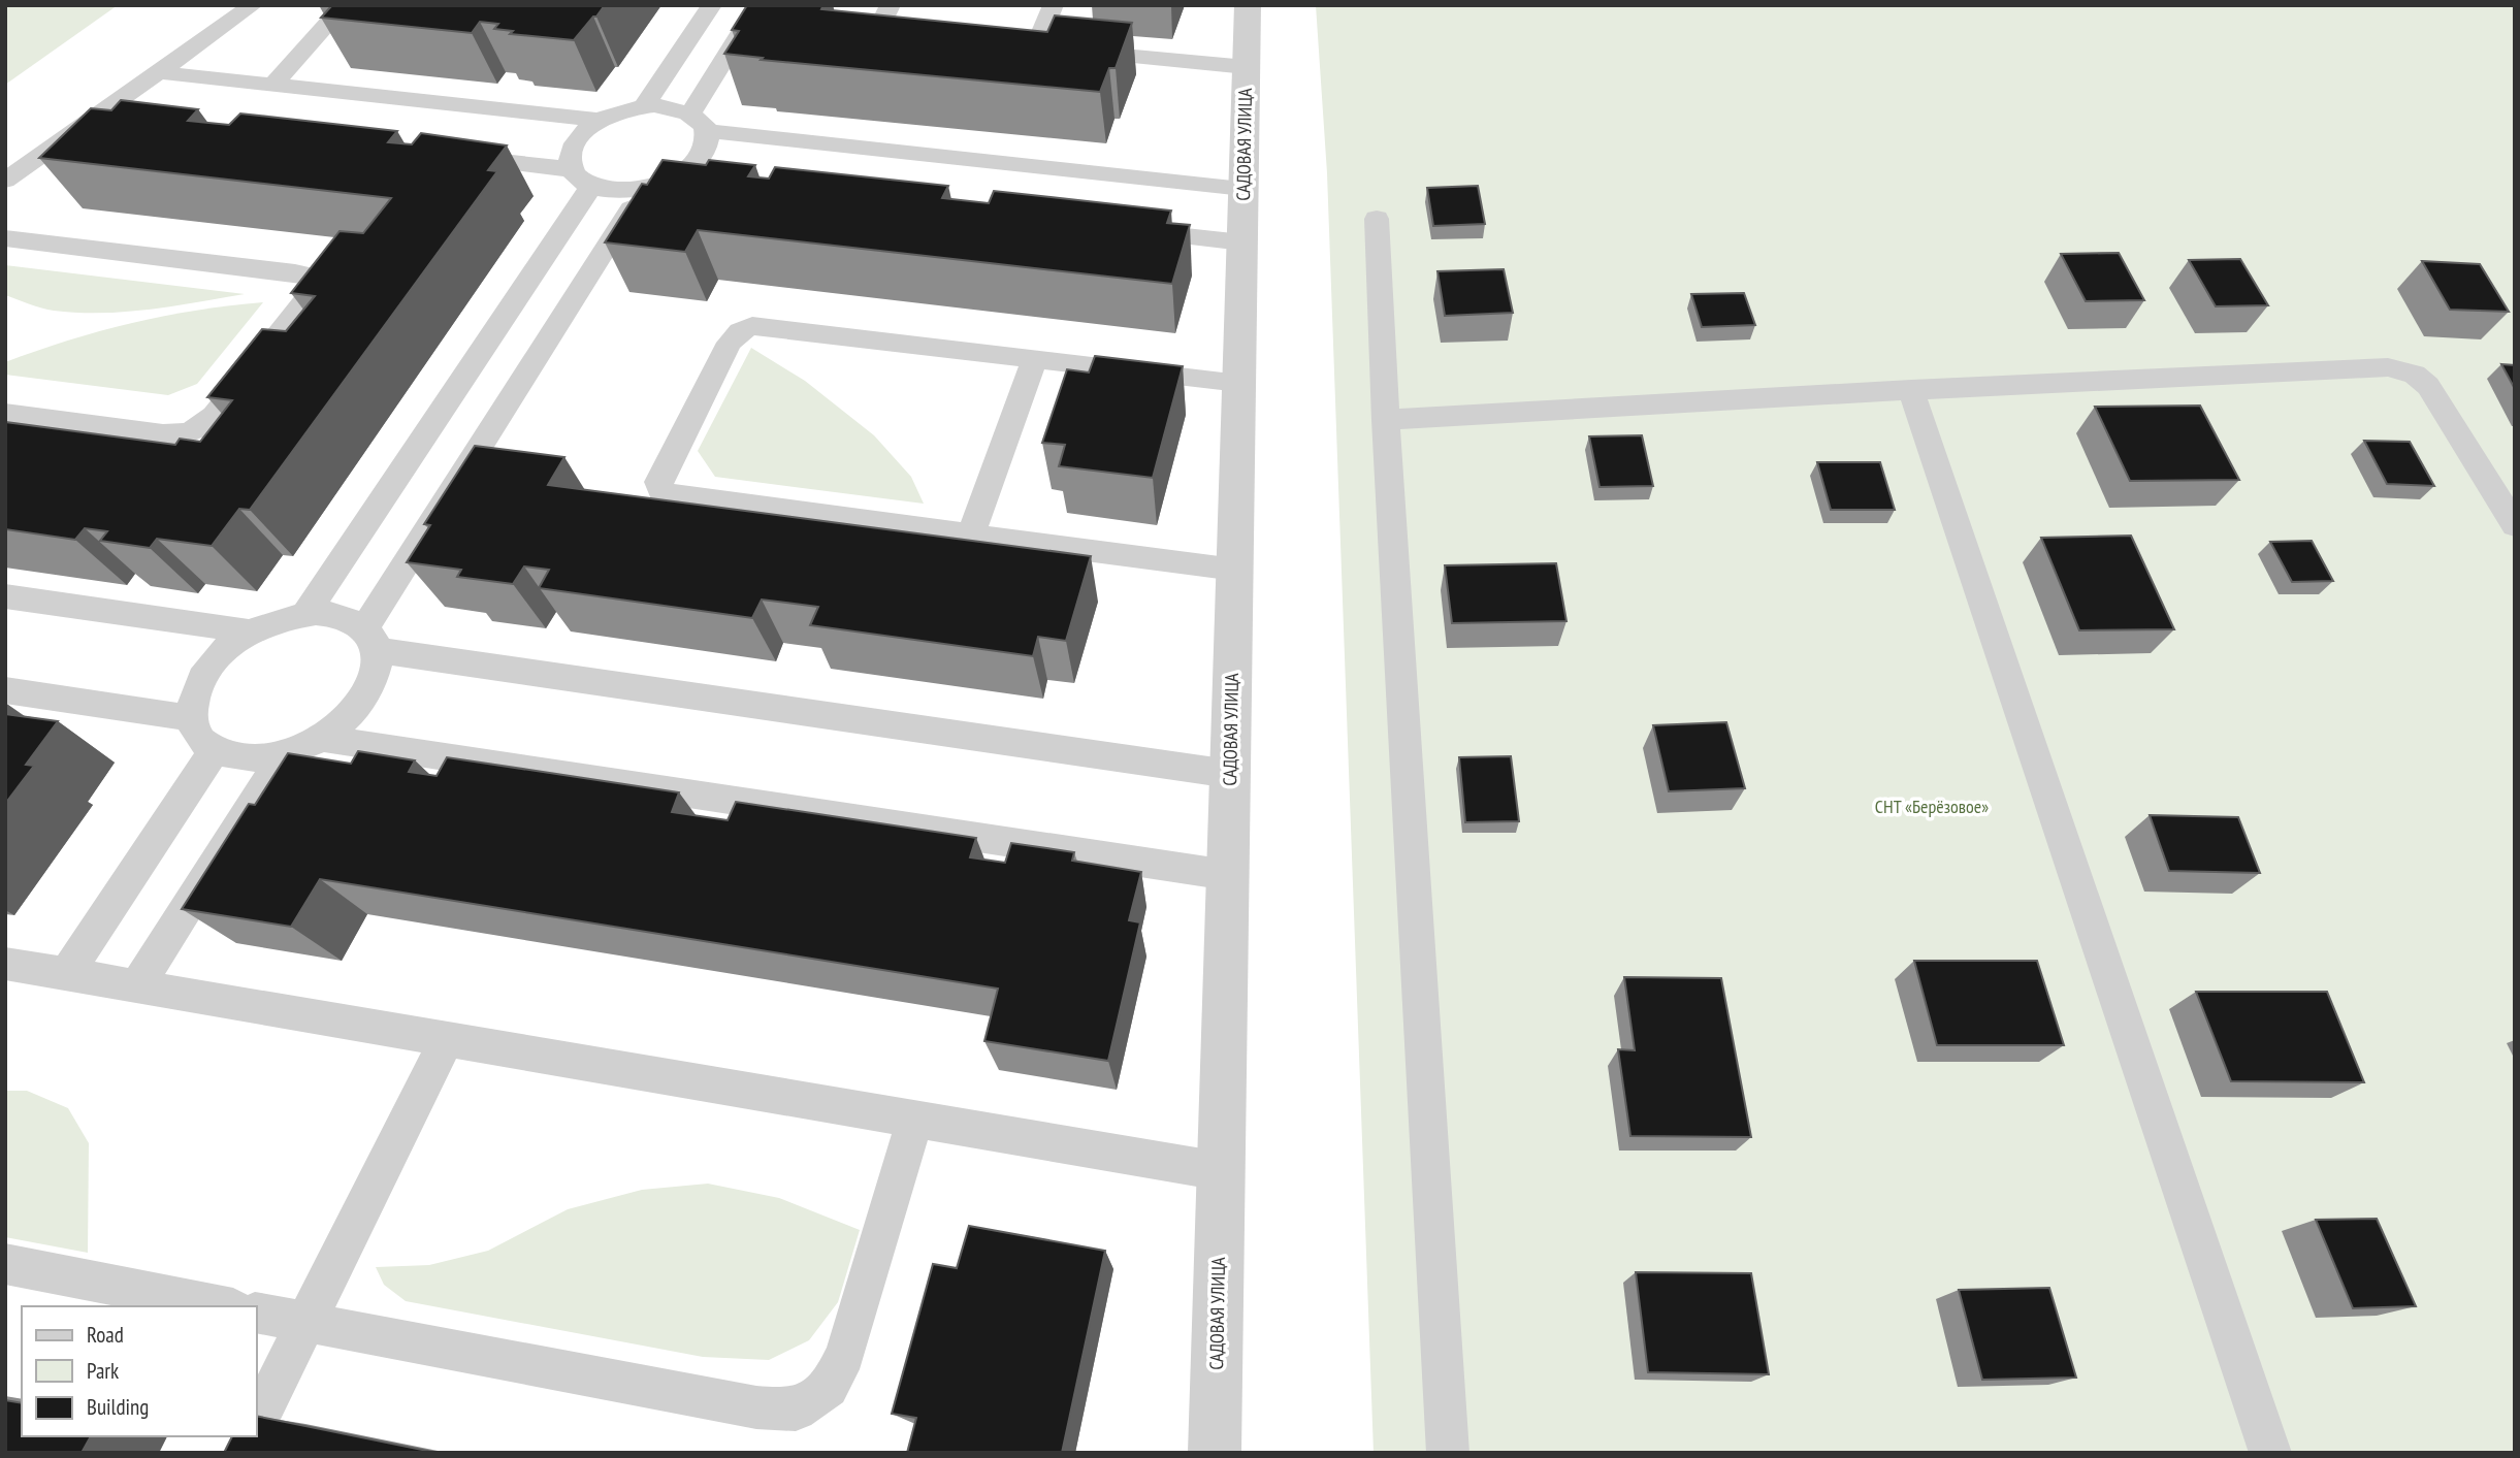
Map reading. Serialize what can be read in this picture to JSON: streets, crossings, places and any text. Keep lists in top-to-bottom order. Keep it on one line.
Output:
{"streets":{"street":["САДОВАЯ УЛИЦА"]},"parks":["СНТ «Берёзовое»"],"legend":["Road","Park","Building"]}
